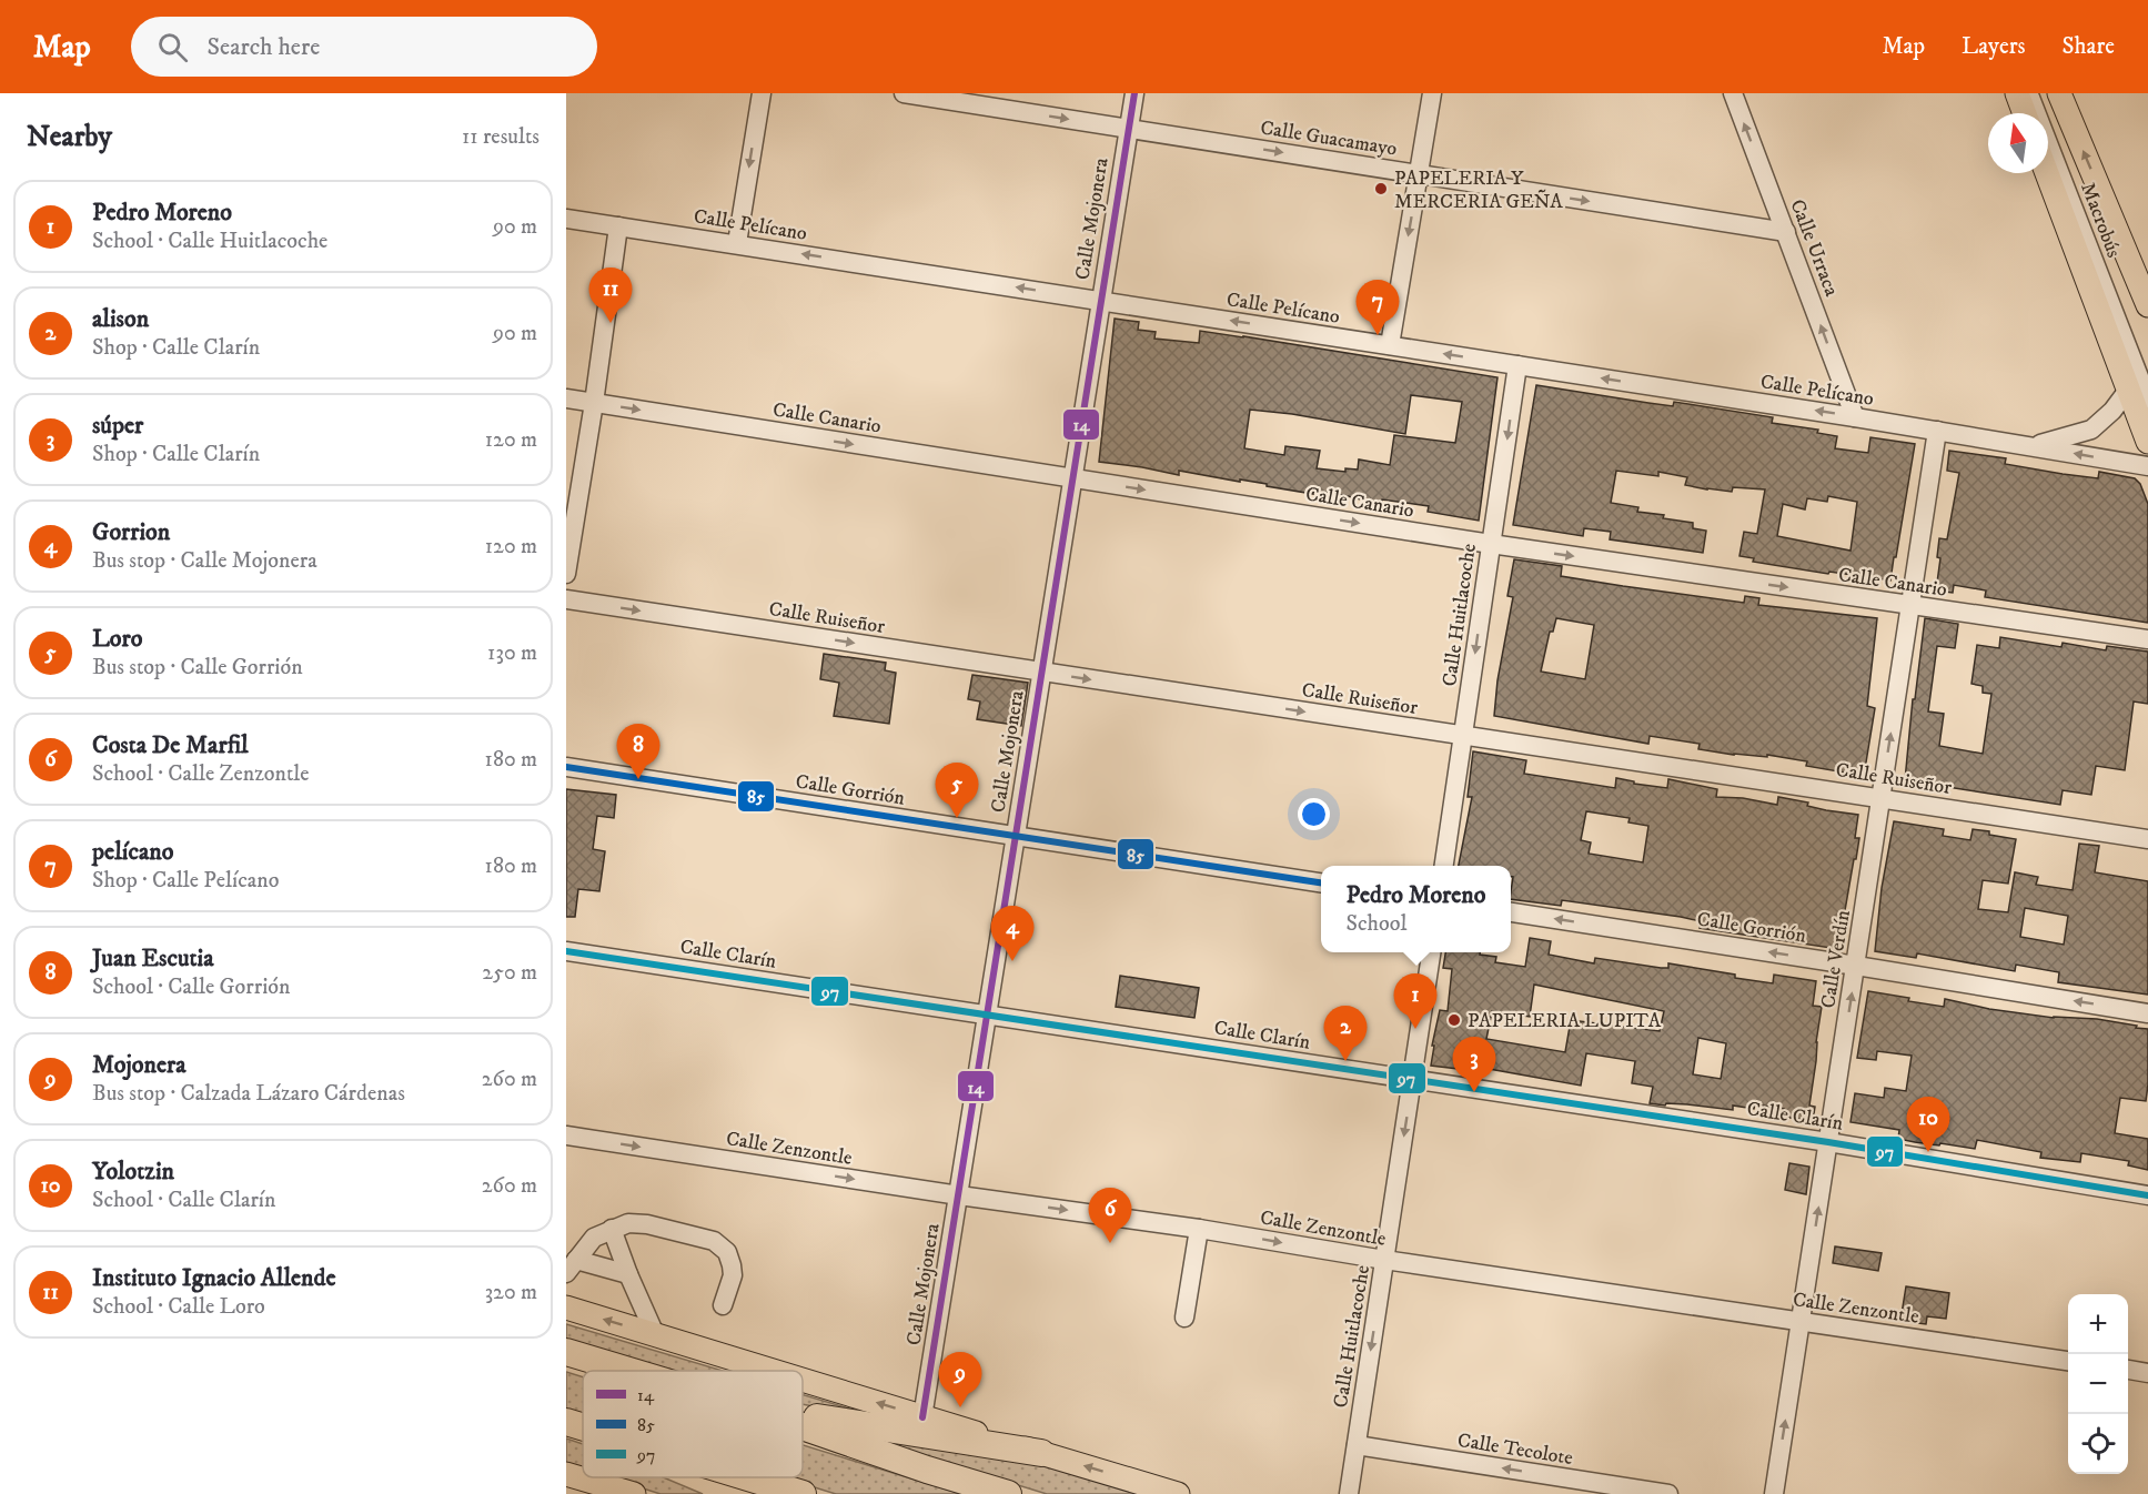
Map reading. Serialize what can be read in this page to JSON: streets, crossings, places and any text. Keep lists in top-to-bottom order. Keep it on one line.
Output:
{"streets":{"street":["Calle Guacamayo","Calle Mojonera","Macrobús","Calle Pelícano","Calle Urraca","Calle Canario","Calle Huitlacoche","Calle Ruiseñor","Calle Gorrión","Calle Clarín","Calle Verdín","Calle Zenzontle","Calle Tecolote"]},"crossings":[["Calle Guacamayo","Calle Mojonera"],["Calle Guacamayo","Calle Urraca"],["Calle Mojonera","Calle Pelícano"],["Calle Mojonera","Calle Canario"],["Calle Mojonera","Calle Ruiseñor"],["Calle Mojonera","Calle Gorrión"],["Calle Mojonera","Calle Clarín"],["Calle Mojonera","Calle Zenzontle"],["Macrobús","Calle Pelícano"],["Calle Pelícano","Calle Urraca"],["Calle Pelícano","Calle Huitlacoche"],["Calle Pelícano","Calle Verdín"],["Calle Canario","Calle Huitlacoche"],["Calle Canario","Calle Verdín"],["Calle Huitlacoche","Calle Ruiseñor"],["Calle Huitlacoche","Calle Clarín"],["Calle Huitlacoche","Calle Zenzontle"],["Calle Huitlacoche","Calle Tecolote"],["Calle Ruiseñor","Calle Verdín"],["Calle Gorrión","Calle Verdín"],["Calle Clarín","Calle Verdín"],["Calle Verdín","Calle Zenzontle"]],"one_way":["Calle Guacamayo","Calle Pelícano","Calle Urraca","Calle Canario","Calle Huitlacoche","Calle Ruiseñor","Calle Gorrión","Calle Verdín","Calle Zenzontle","Calle Tecolote"],"places":["PAPELERIA Y MERCERIA GEÑA","PAPELERIA LUPITA"],"lines":["transit line 14","transit line 85","transit line 97"],"legend":["14","85","97"],"north":"top","page":{"header":"Map","search":"Search here","nav":["Map","Layers","Share"],"heading":["Nearby","11 results"],"list":[{"mark":"1","name":"Pedro Moreno","note":"School · Calle Huitlacoche","value":"90 m"},{"mark":"2","name":"alison","note":"Shop · Calle Clarín","value":"90 m"},{"mark":"3","name":"súper","note":"Shop · Calle Clarín","value":"120 m"},{"mark":"4","name":"Gorrion","note":"Bus stop · Calle Mojonera","value":"120 m"},{"mark":"5","name":"Loro","note":"Bus stop · Calle Gorrión","value":"130 m"},{"mark":"6","name":"Costa De Marfil","note":"School · Calle Zenzontle","value":"180 m"},{"mark":"7","name":"pelícano","note":"Shop · Calle Pelícano","value":"180 m"},{"mark":"8","name":"Juan Escutia","note":"School · Calle Gorrión","value":"250 m"},{"mark":"9","name":"Mojonera","note":"Bus stop · Calzada Lázaro Cárdenas","value":"260 m"},{"mark":"10","name":"Yolotzin","note":"School · Calle Clarín","value":"260 m"},{"mark":"11","name":"Instituto Ignacio Allende","note":"School · Calle Loro","value":"320 m"}],"pins":["11","7","8","5","4","1","2","3","10","6","9"],"popup":["Pedro Moreno","School"],"map_buttons":["+","−"]}}
